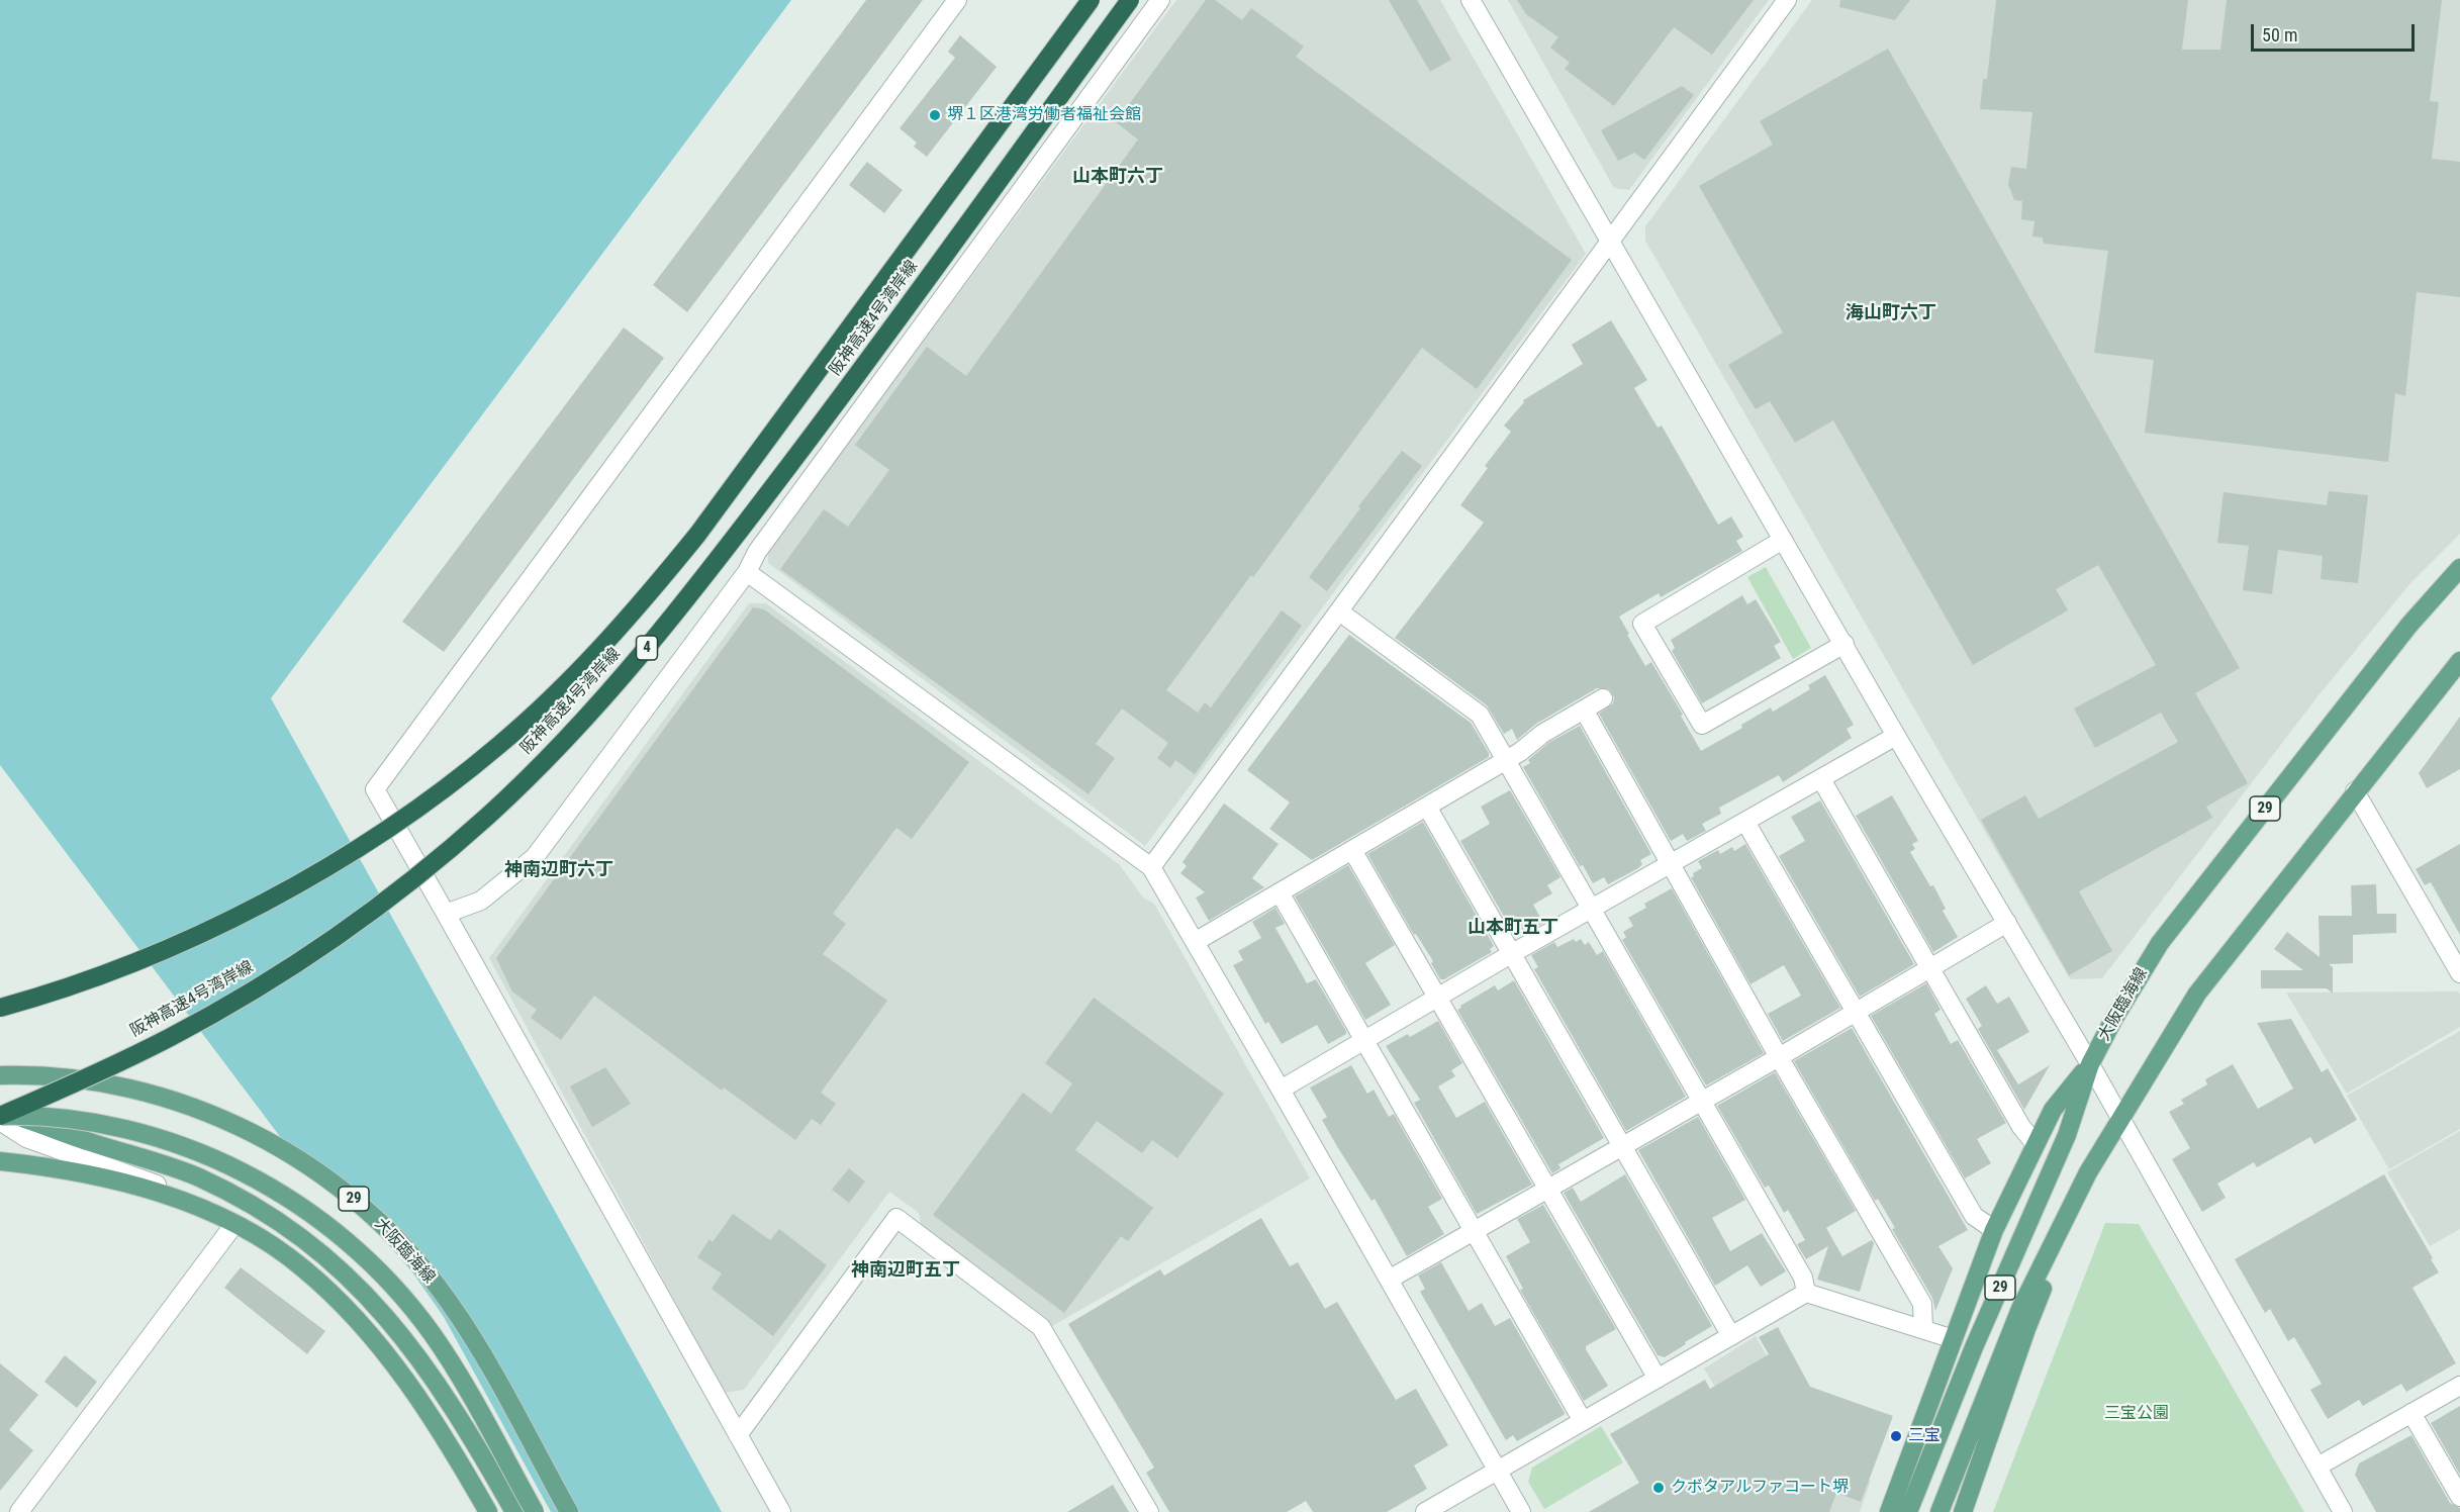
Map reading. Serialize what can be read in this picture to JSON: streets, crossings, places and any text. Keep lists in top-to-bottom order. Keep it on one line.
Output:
{"streets":{"highway":["阪神高速4号湾岸線","4"],"main road":["29","大阪臨海線"]},"crossings":[["阪神高速4号湾岸線","大阪臨海線"],["29","大阪臨海線"]],"districts":["山本町六丁","海山町六丁","神南辺町六丁","山本町五丁","神南辺町五丁"],"parks":["三宝公園"],"places":["堺１区港湾労働者福祉会館","三宝","クボタアルファコート堺"],"scale_bar":"50 m"}
